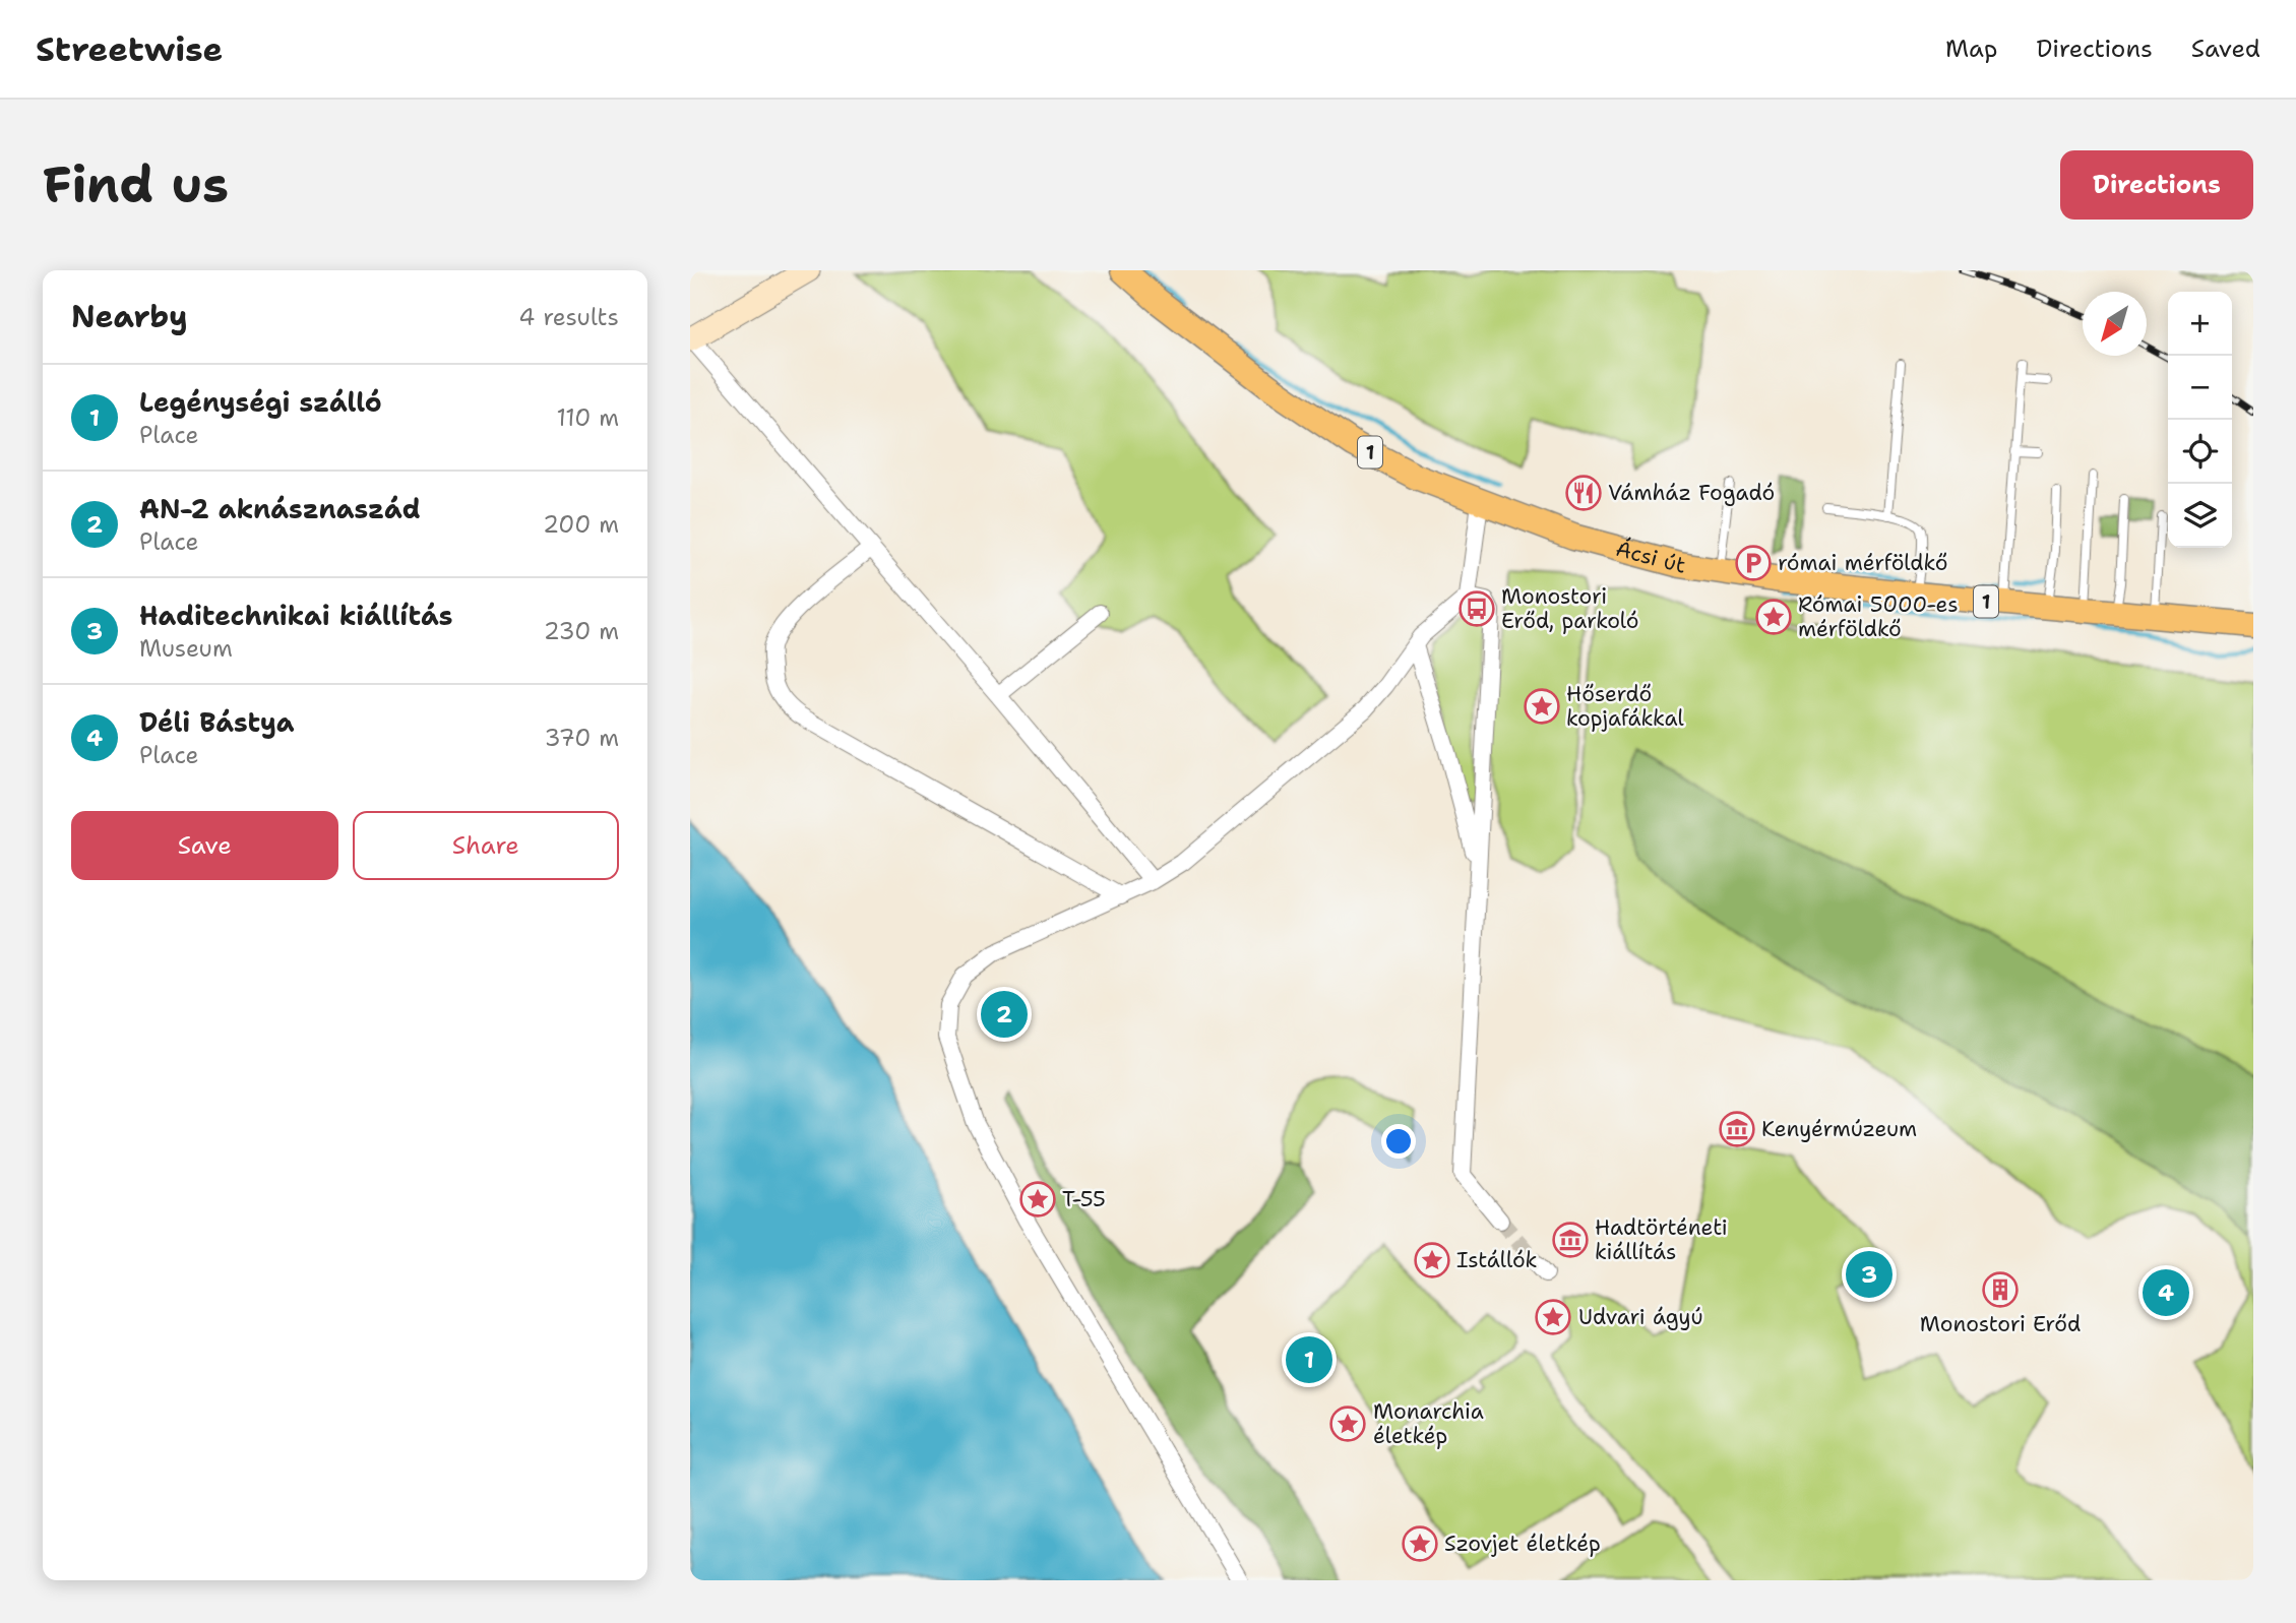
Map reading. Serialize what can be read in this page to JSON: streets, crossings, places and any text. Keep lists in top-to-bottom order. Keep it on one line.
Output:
{"streets":{"main road":["1","Ácsi út"]},"places":{"restaurant":["Vámház Fogadó"],"parking":["római mérföldkő"],"bus stop":["Monostori Erőd, parkoló"],"place":["Római 5000-es mérföldkő","Hőserdő kopjafákkal","T-55","Istállók","Udvari ágyú","Monarchia életkép","Szovjet életkép"],"museum":["Kenyérmúzeum","Hadtörténeti kiállítás"],"building":["Monostori Erőd"]},"north":"bottom left","page":{"header":"Streetwise","nav":["Map","Directions","Saved"],"buttons":["Directions",["Save","Share"]],"title":"Find us","heading":["Nearby","4 results"],"map_buttons":["+","−"],"list":[{"mark":"1","name":"Legénységi szálló","note":"Place","value":"110 m"},{"mark":"2","name":"AN-2 aknásznaszád","note":"Place","value":"200 m"},{"mark":"3","name":"Haditechnikai kiállítás","note":"Museum","value":"230 m"},{"mark":"4","name":"Déli Bástya","note":"Place","value":"370 m"}],"pins":["2","3","4","1"]}}
